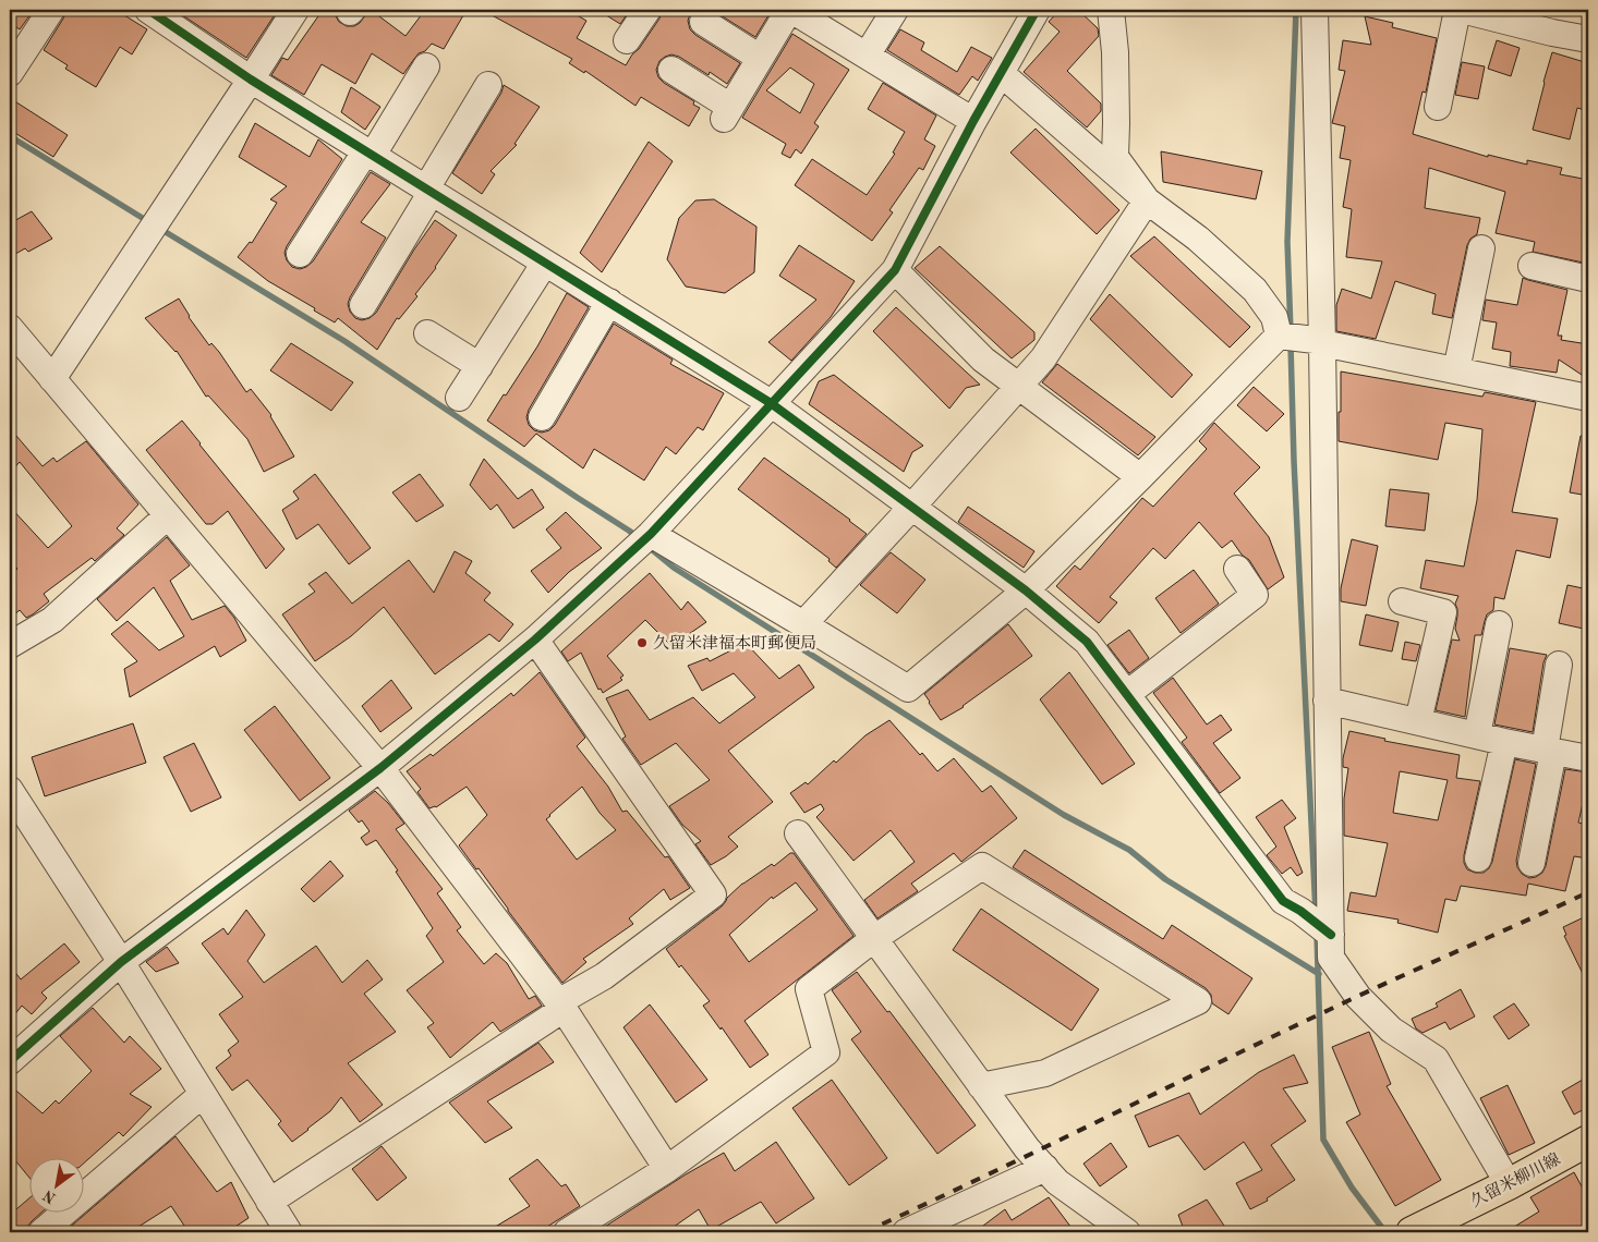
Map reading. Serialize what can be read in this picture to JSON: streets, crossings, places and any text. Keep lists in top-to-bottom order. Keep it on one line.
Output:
{"streets":{"main road":["久留米柳川線"]},"places":["久留米津福本町郵便局"],"north":"bottom left"}
